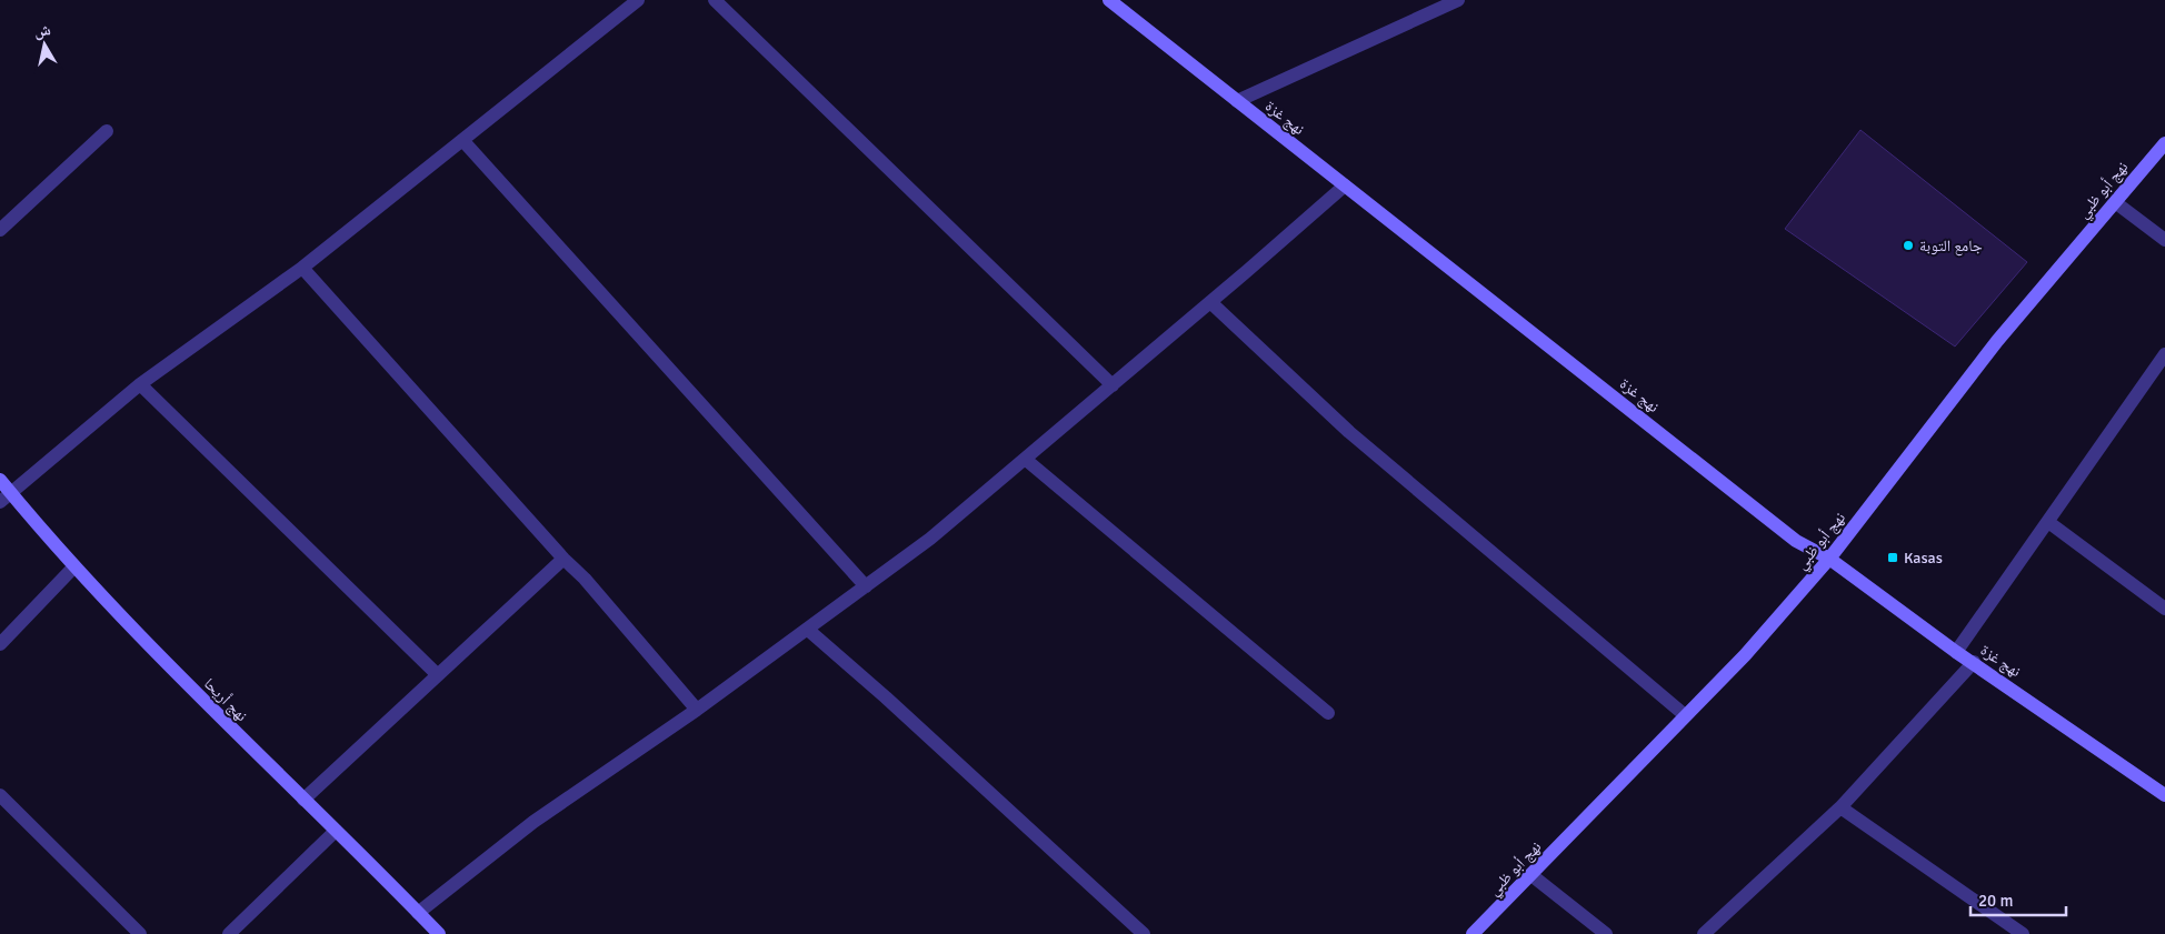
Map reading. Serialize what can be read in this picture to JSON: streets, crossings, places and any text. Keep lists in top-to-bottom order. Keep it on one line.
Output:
{"streets":{"street":["نهج غزة","نهج أبو ظبي","نهج أريحا"]},"crossings":[["نهج غزة","نهج أبو ظبي"]],"places":{"other":["جامع التوبة"],"transit":["Kasas"]},"scale_bar":"20 m","north":"top"}
